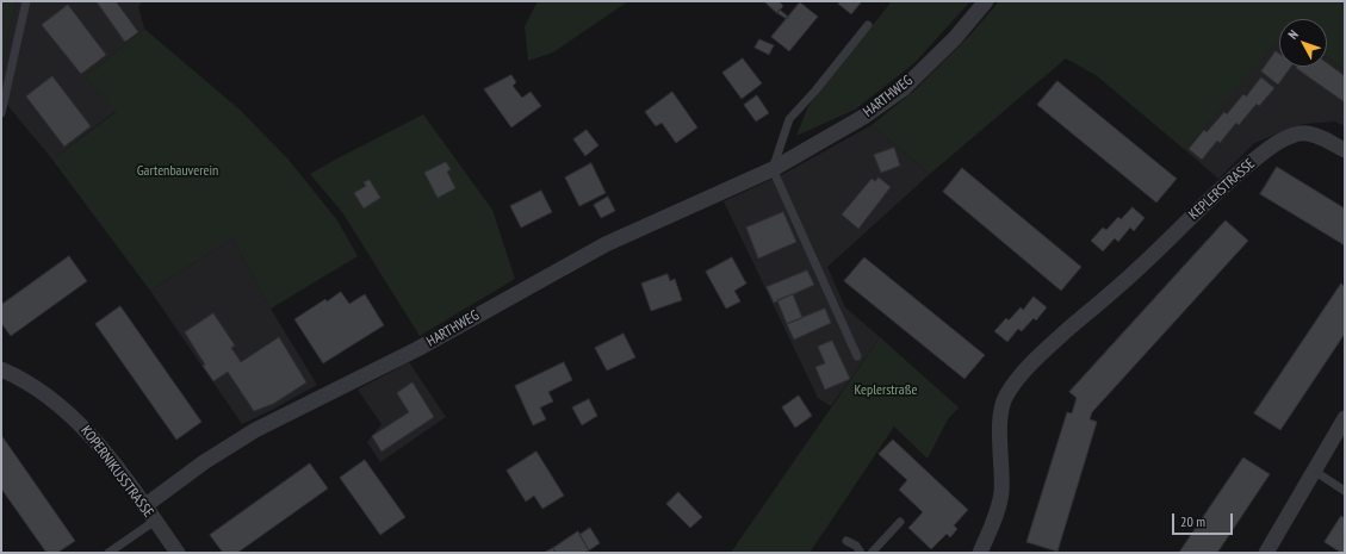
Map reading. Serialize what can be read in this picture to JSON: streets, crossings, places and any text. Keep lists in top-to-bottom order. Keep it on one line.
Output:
{"streets":{"street":["HARTHWEG","KEPLERSTRASSE","KOPERNIKUSSTRASSE"]},"crossings":[["HARTHWEG","KOPERNIKUSSTRASSE"]],"parks":["Gartenbauverein","Keplerstraße"],"scale_bar":"20 m","north":"top left"}
